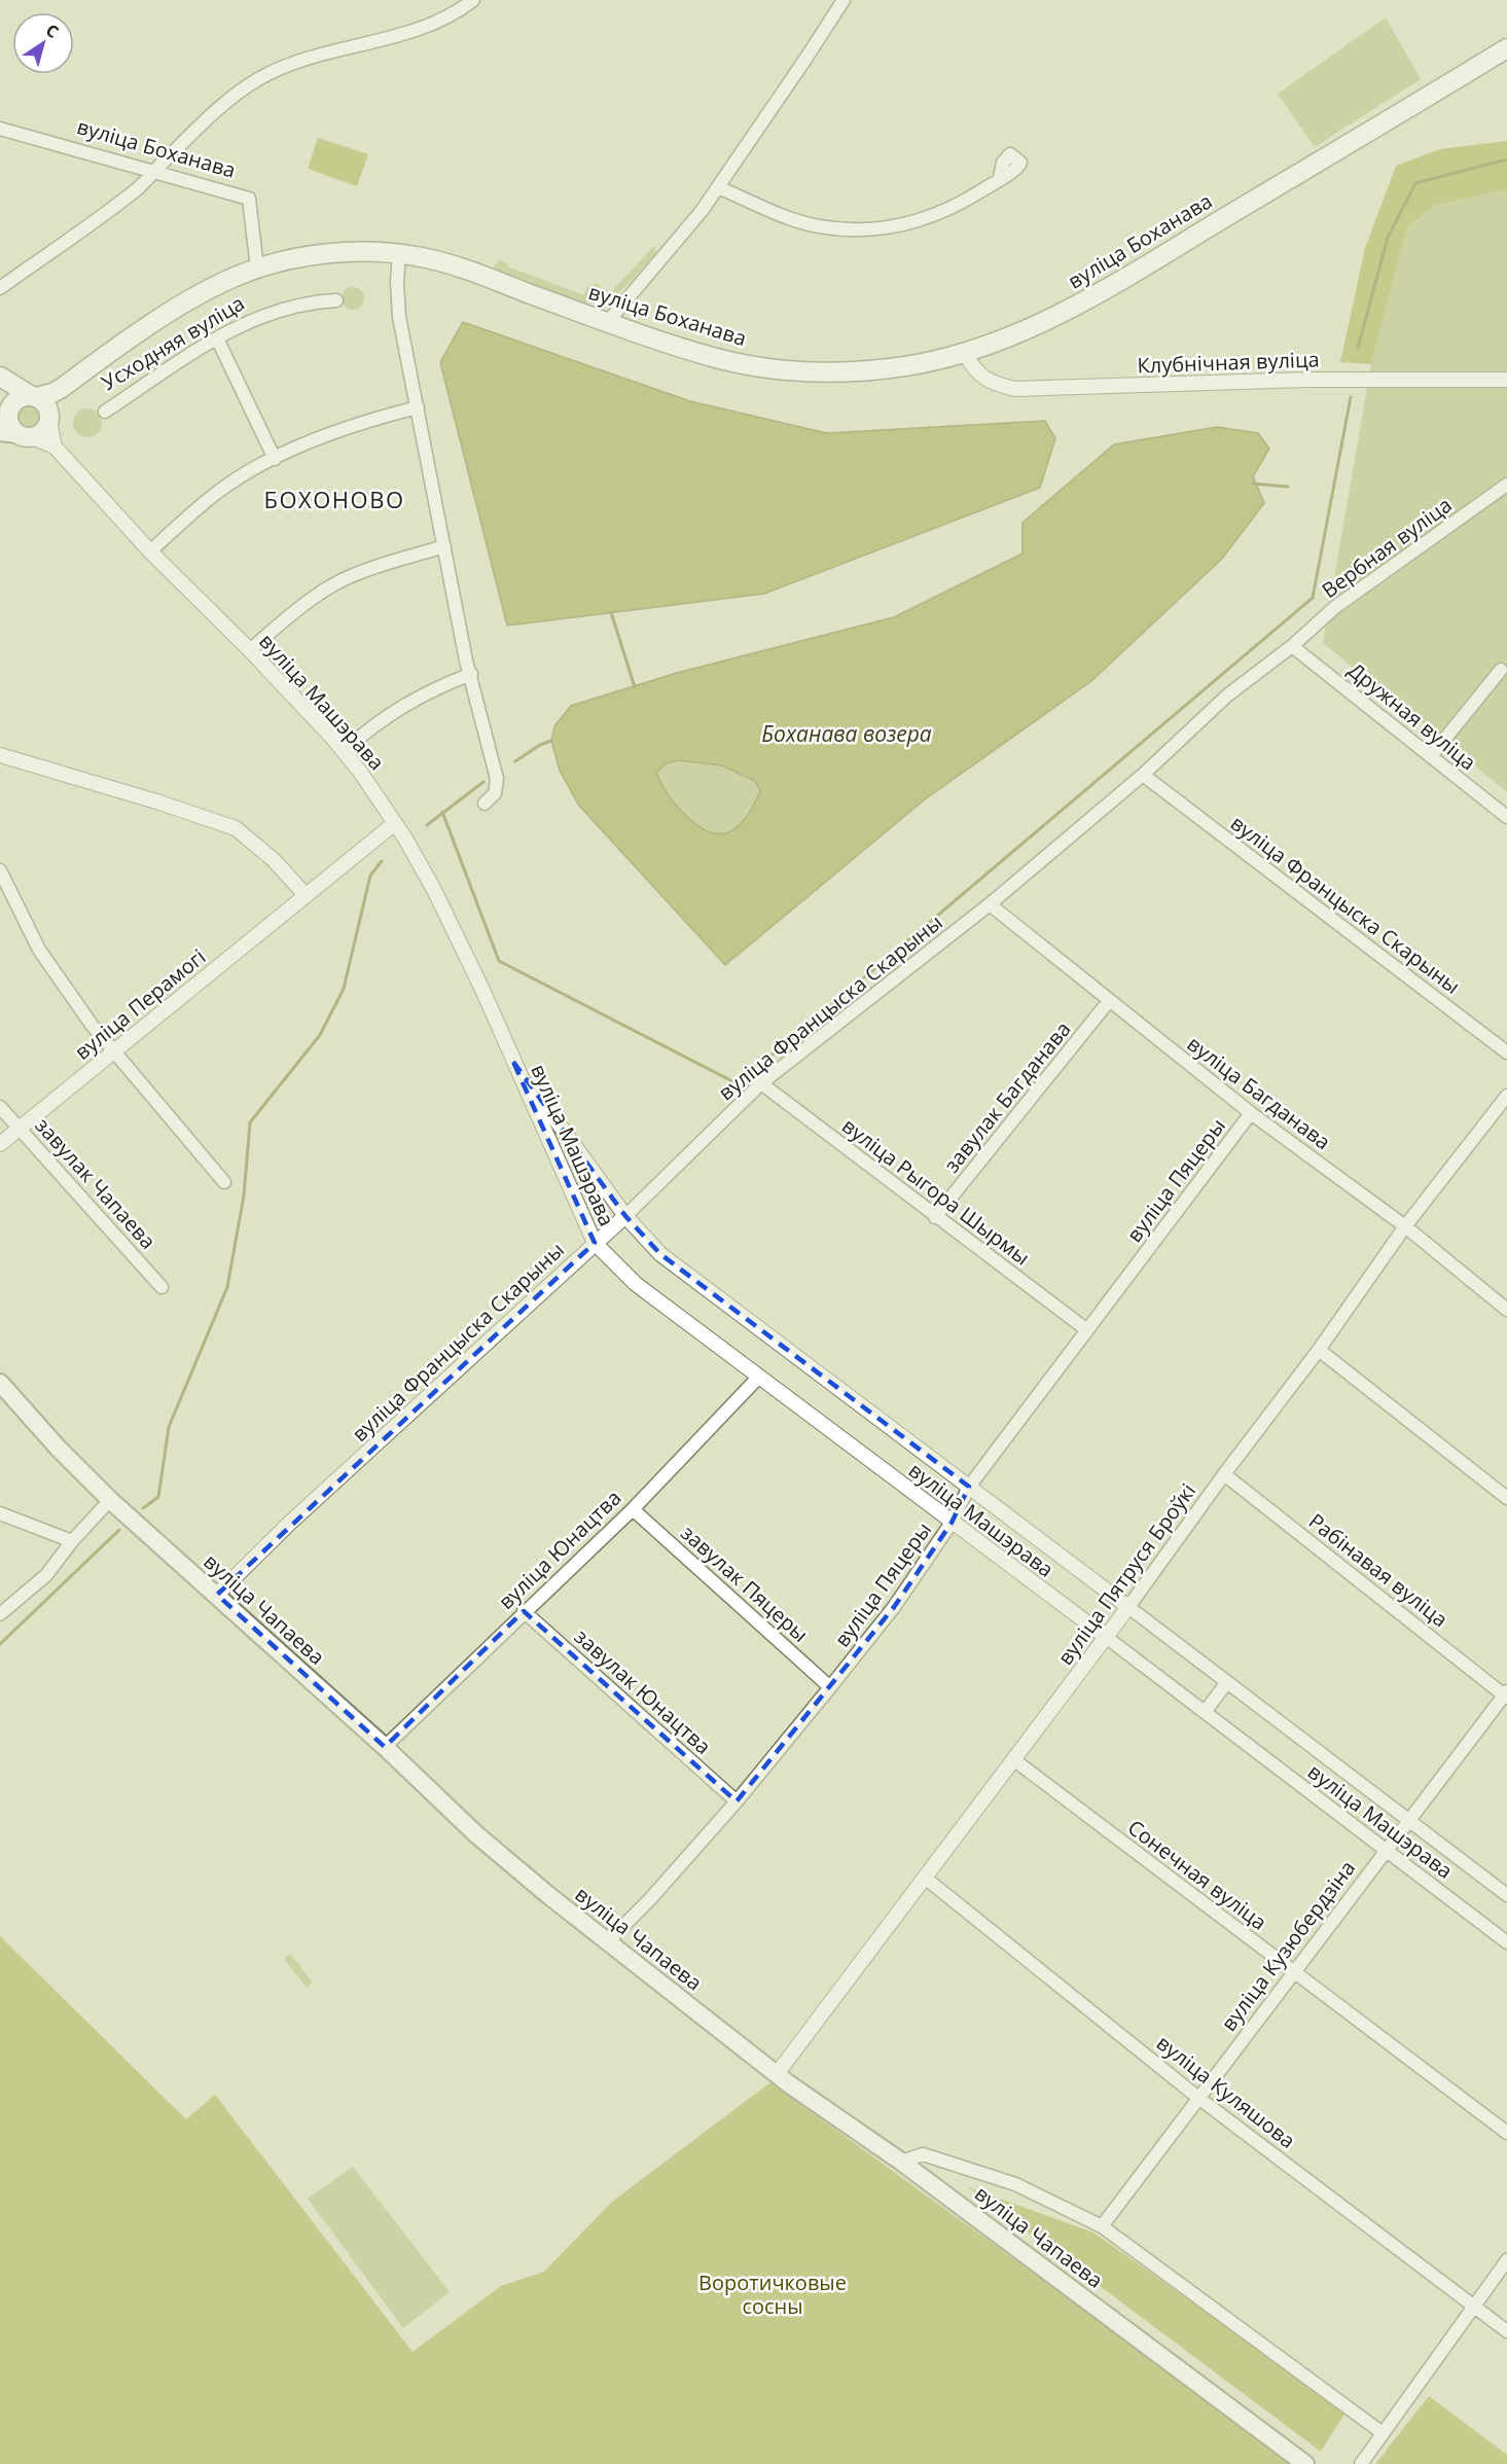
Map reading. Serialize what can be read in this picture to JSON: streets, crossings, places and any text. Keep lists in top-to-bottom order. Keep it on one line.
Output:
{"streets":{"main road":["вуліца Боханава","Усходняя вуліца","вуліца Чапаева"],"street":["Клубнічная вуліца","Вербная вуліца","вуліца Машэрава","Дружная вуліца","вуліца Францыска Скарыны","вуліца Перамогі","вуліца Багданава","завулак Багданава","вуліца Пяцеры","завулак Чапаева","вуліца Рыгора Шырмы","вуліца Юнацтва","Рабінавая вуліца","вуліца Пятруся Броўкі","завулак Пяцеры","завулак Юнацтва","Сонечная вуліца","вуліца Кузюбердзіна","вуліца Куляшова"]},"crossings":[["вуліца Боханава","Усходняя вуліца"],["вуліца Боханава","Клубнічная вуліца"],["Усходняя вуліца","вуліца Машэрава"],["Вербная вуліца","Дружная вуліца"],["вуліца Машэрава","вуліца Францыска Скарыны"],["вуліца Машэрава","вуліца Перамогі"],["вуліца Машэрава","вуліца Пяцеры"],["вуліца Машэрава","вуліца Юнацтва"],["вуліца Машэрава","вуліца Пятруся Броўкі"],["вуліца Машэрава","вуліца Кузюбердзіна"],["вуліца Францыска Скарыны","вуліца Багданава"],["вуліца Францыска Скарыны","вуліца Рыгора Шырмы"],["вуліца Францыска Скарыны","вуліца Чапаева"],["вуліца Перамогі","завулак Чапаева"],["вуліца Багданава","завулак Багданава"],["вуліца Багданава","вуліца Пяцеры"],["вуліца Багданава","вуліца Пятруся Броўкі"],["завулак Багданава","вуліца Рыгора Шырмы"],["вуліца Пяцеры","вуліца Рыгора Шырмы"],["вуліца Пяцеры","завулак Пяцеры"],["вуліца Пяцеры","вуліца Чапаева"],["вуліца Пяцеры","завулак Юнацтва"],["вуліца Юнацтва","завулак Пяцеры"],["вуліца Юнацтва","вуліца Чапаева"],["вуліца Юнацтва","завулак Юнацтва"],["Рабінавая вуліца","вуліца Пятруся Броўкі"],["Рабінавая вуліца","вуліца Кузюбердзіна"],["вуліца Пятруся Броўкі","вуліца Чапаева"],["вуліца Пятруся Броўкі","Сонечная вуліца"],["вуліца Пятруся Броўкі","вуліца Куляшова"],["Сонечная вуліца","вуліца Кузюбердзіна"],["вуліца Кузюбердзіна","вуліца Куляшова"]],"districts":["БОХОНОВО"],"water":["Боханава возера"],"parks":["Воротичковые сосны"],"north":"top right"}
